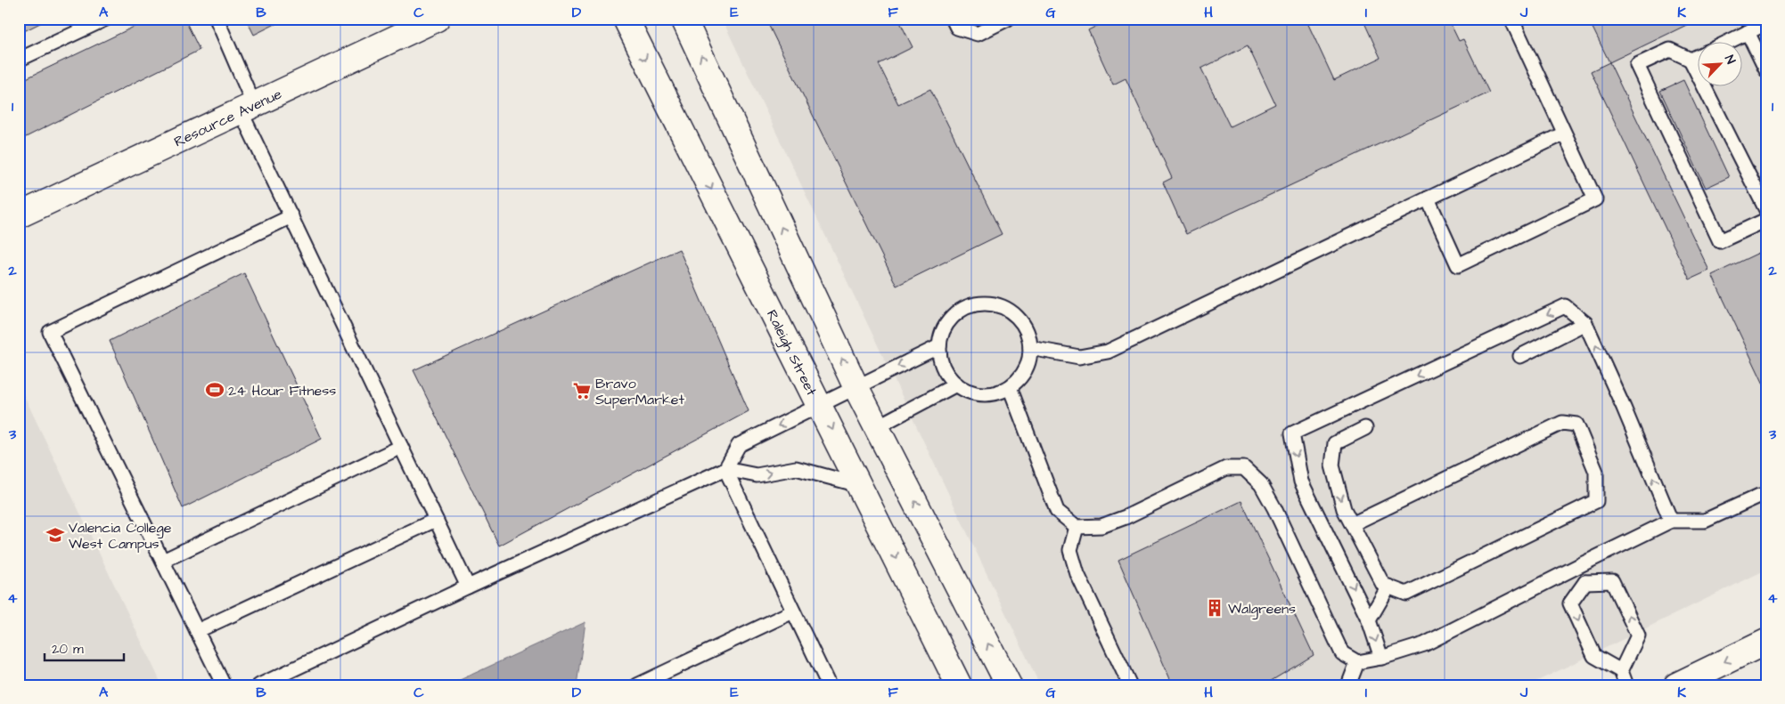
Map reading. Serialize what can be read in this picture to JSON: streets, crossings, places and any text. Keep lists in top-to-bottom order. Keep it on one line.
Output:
{"streets":{"street":["Resource Avenue","Raleigh Street"]},"places":{"sports":["24 Hour Fitness"],"supermarket":["Bravo SuperMarket"],"school or university":["Valencia College West Campus"],"building":["Walgreens"]},"scale_bar":"20 m","north":"top right","grid":{"columns":["A","B","C","D","E","F","G","H","I","J","K"],"rows":["1","2","3","4"]}}
